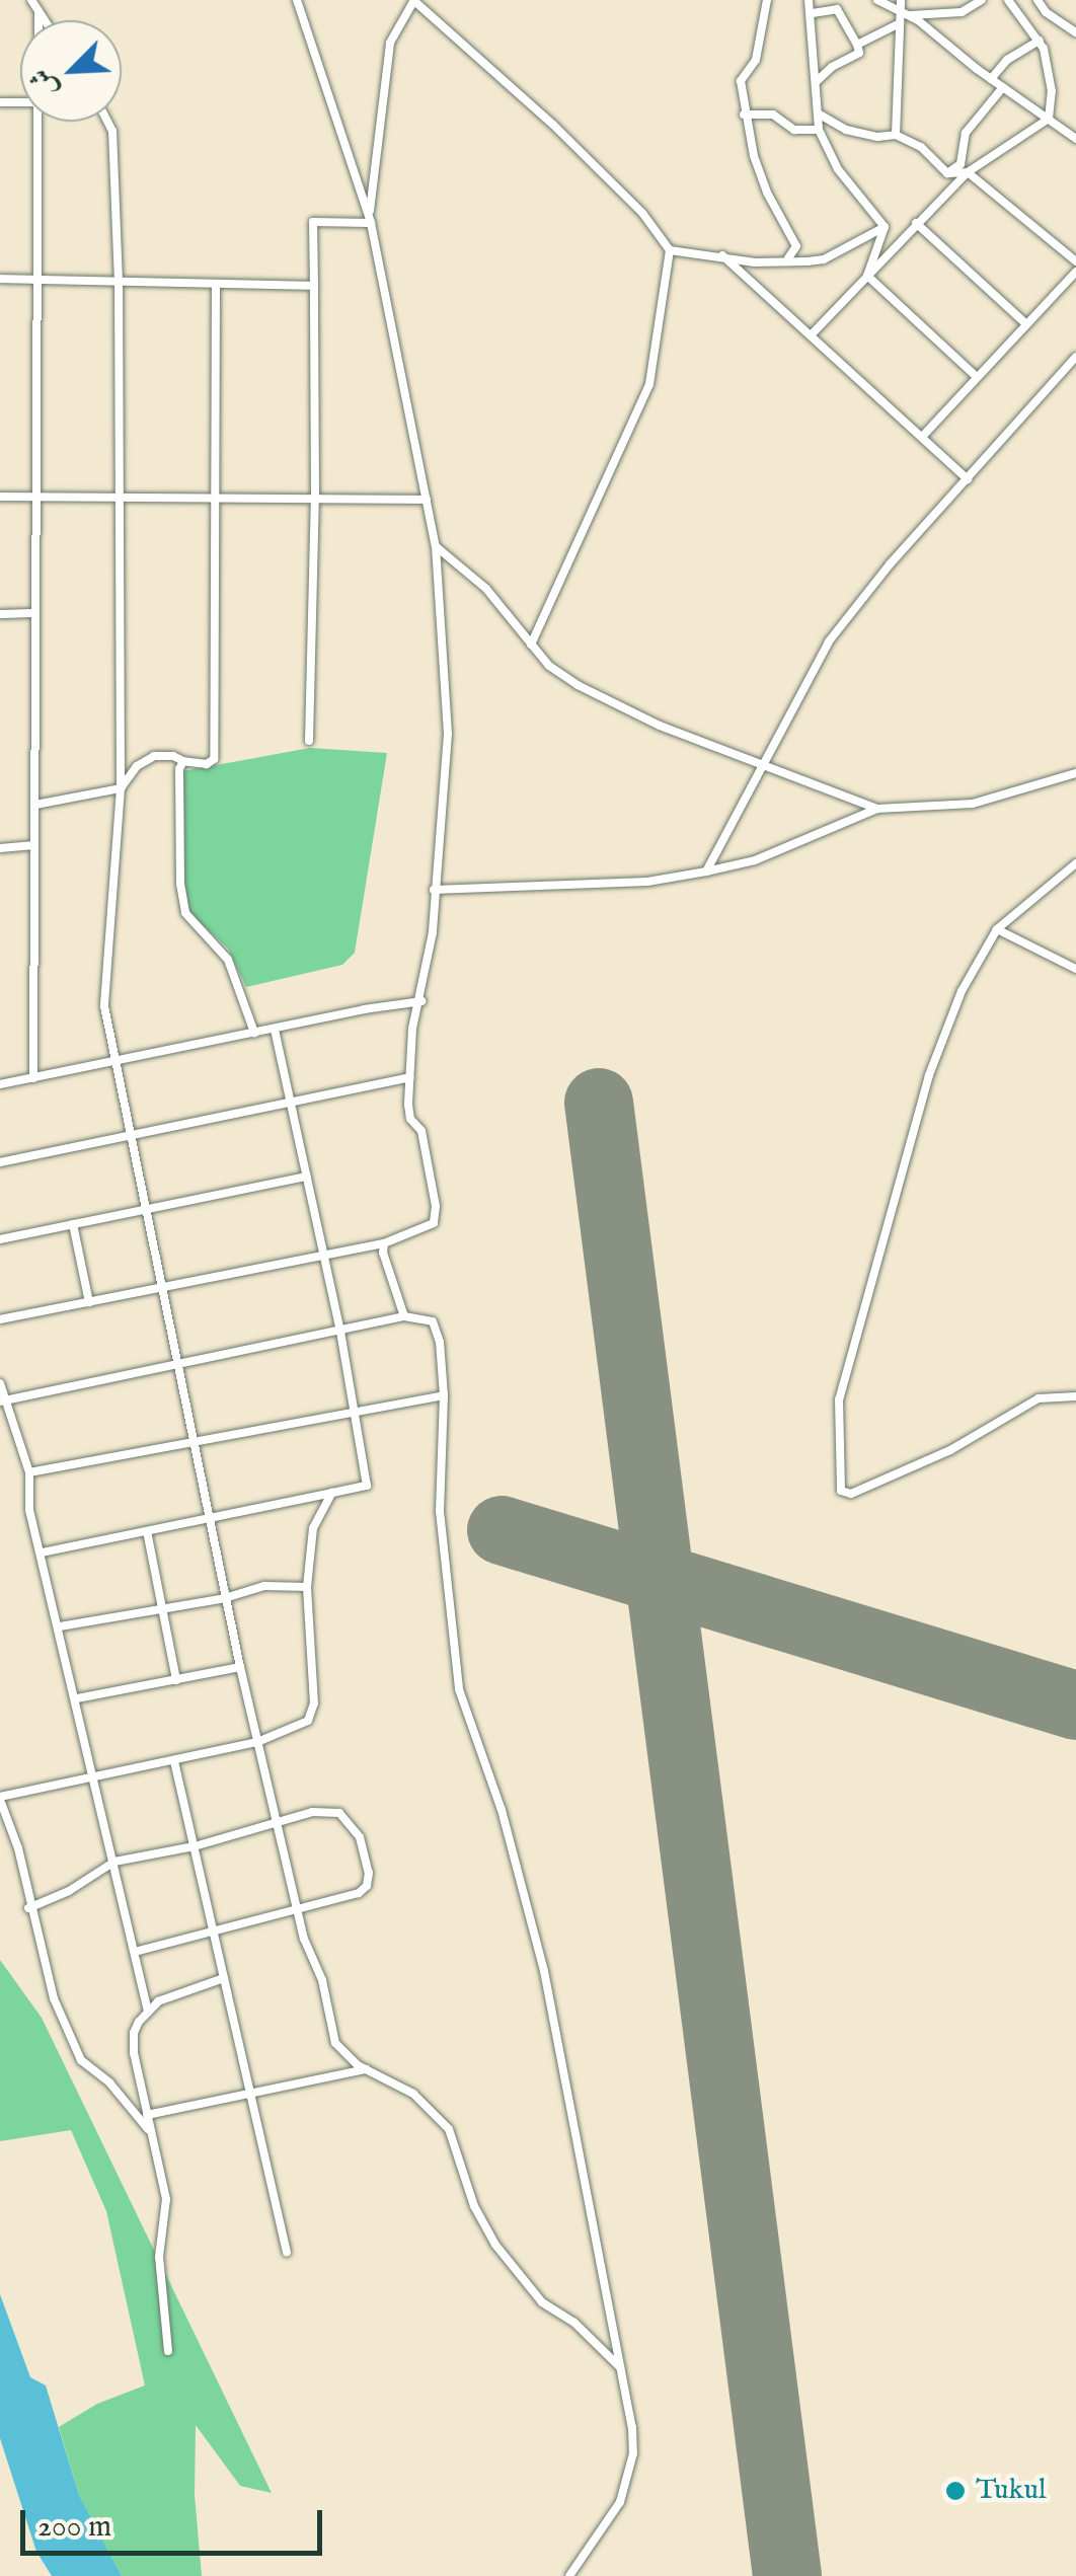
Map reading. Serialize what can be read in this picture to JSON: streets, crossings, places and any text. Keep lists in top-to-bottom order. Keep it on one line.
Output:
{"places":["Tukul"],"scale_bar":"200 m","north":"bottom left"}
